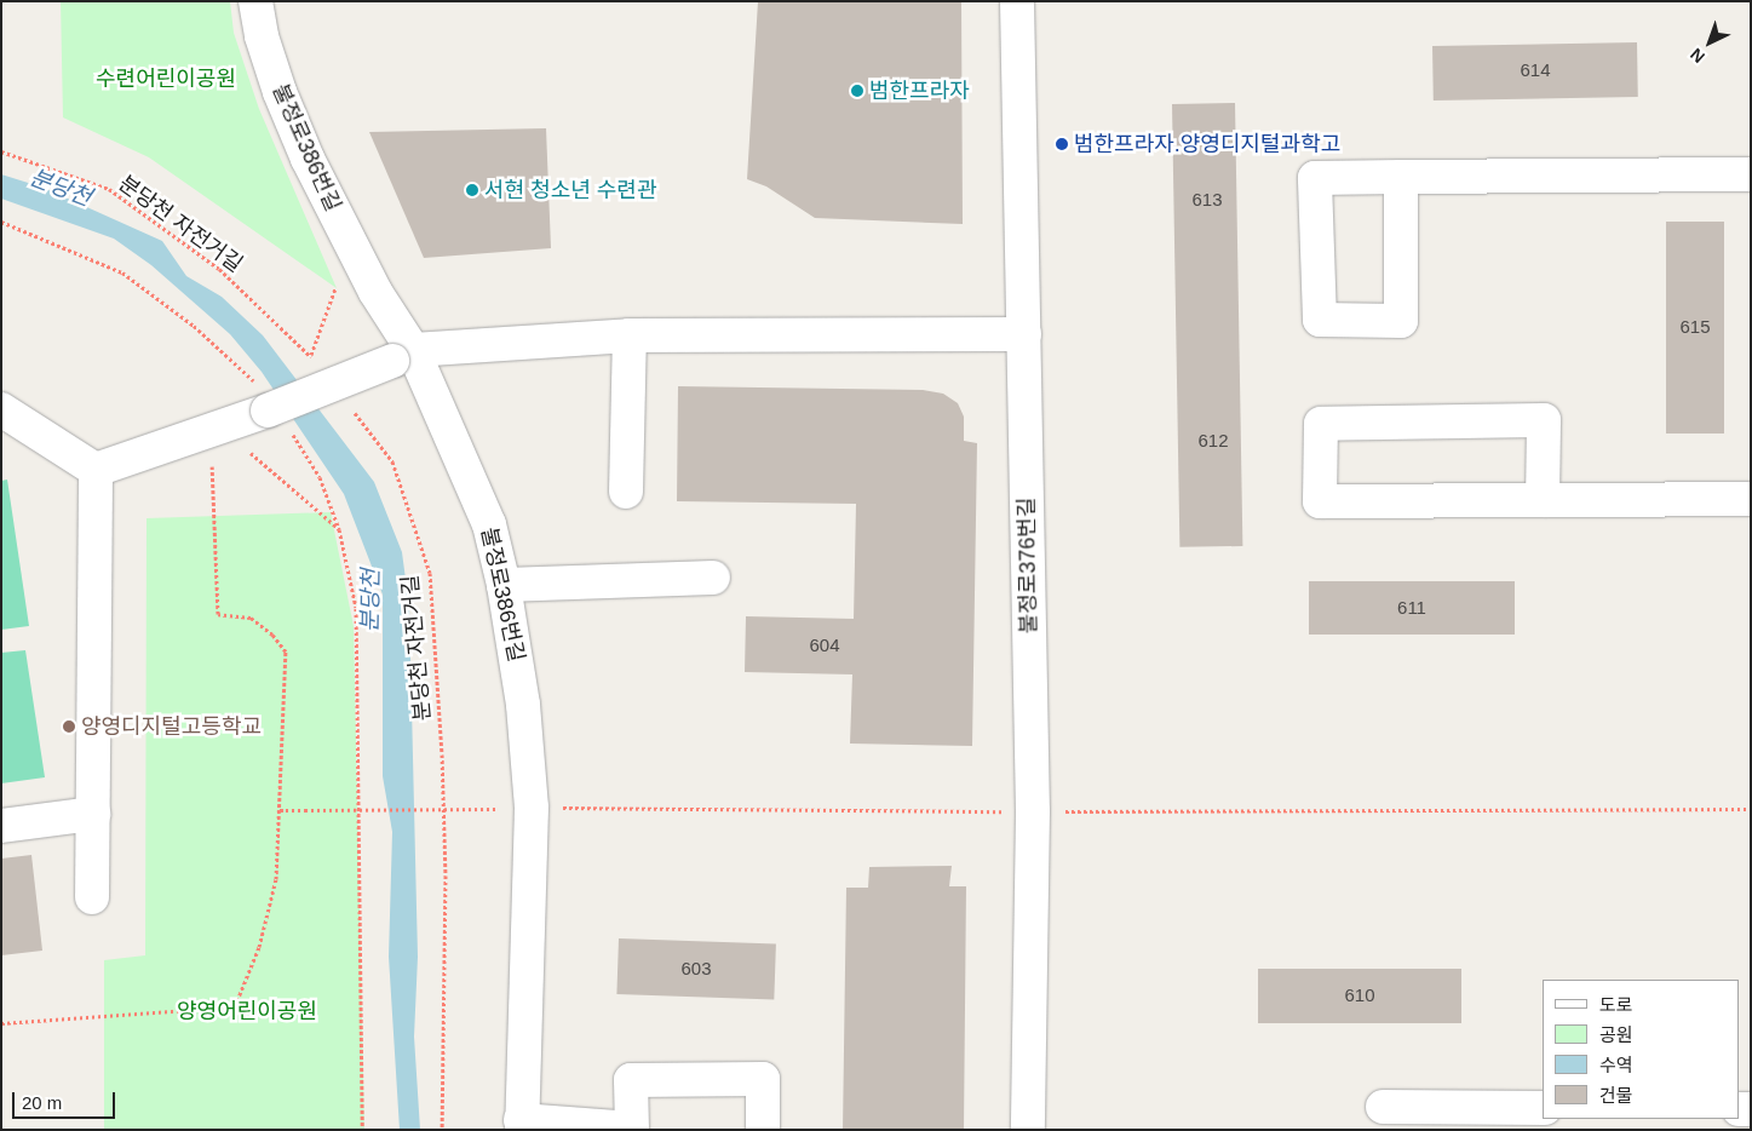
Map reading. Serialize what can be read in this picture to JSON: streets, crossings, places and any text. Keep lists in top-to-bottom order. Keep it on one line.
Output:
{"streets":{"street":["불정로386번길","불정로376번길"],"path":["분당천 자전거길"]},"water":["분당천"],"parks":["수련어린이공원","양영어린이공원"],"places":["범한프라자","범한프라자.양영디지털과학고","서현 청소년 수련관","양영디지털고등학교"],"house_numbers":["614","613","615","612","611","604","603","610"],"legend":["도로","공원","수역","건물"],"scale_bar":"20 m","north":"bottom left"}
